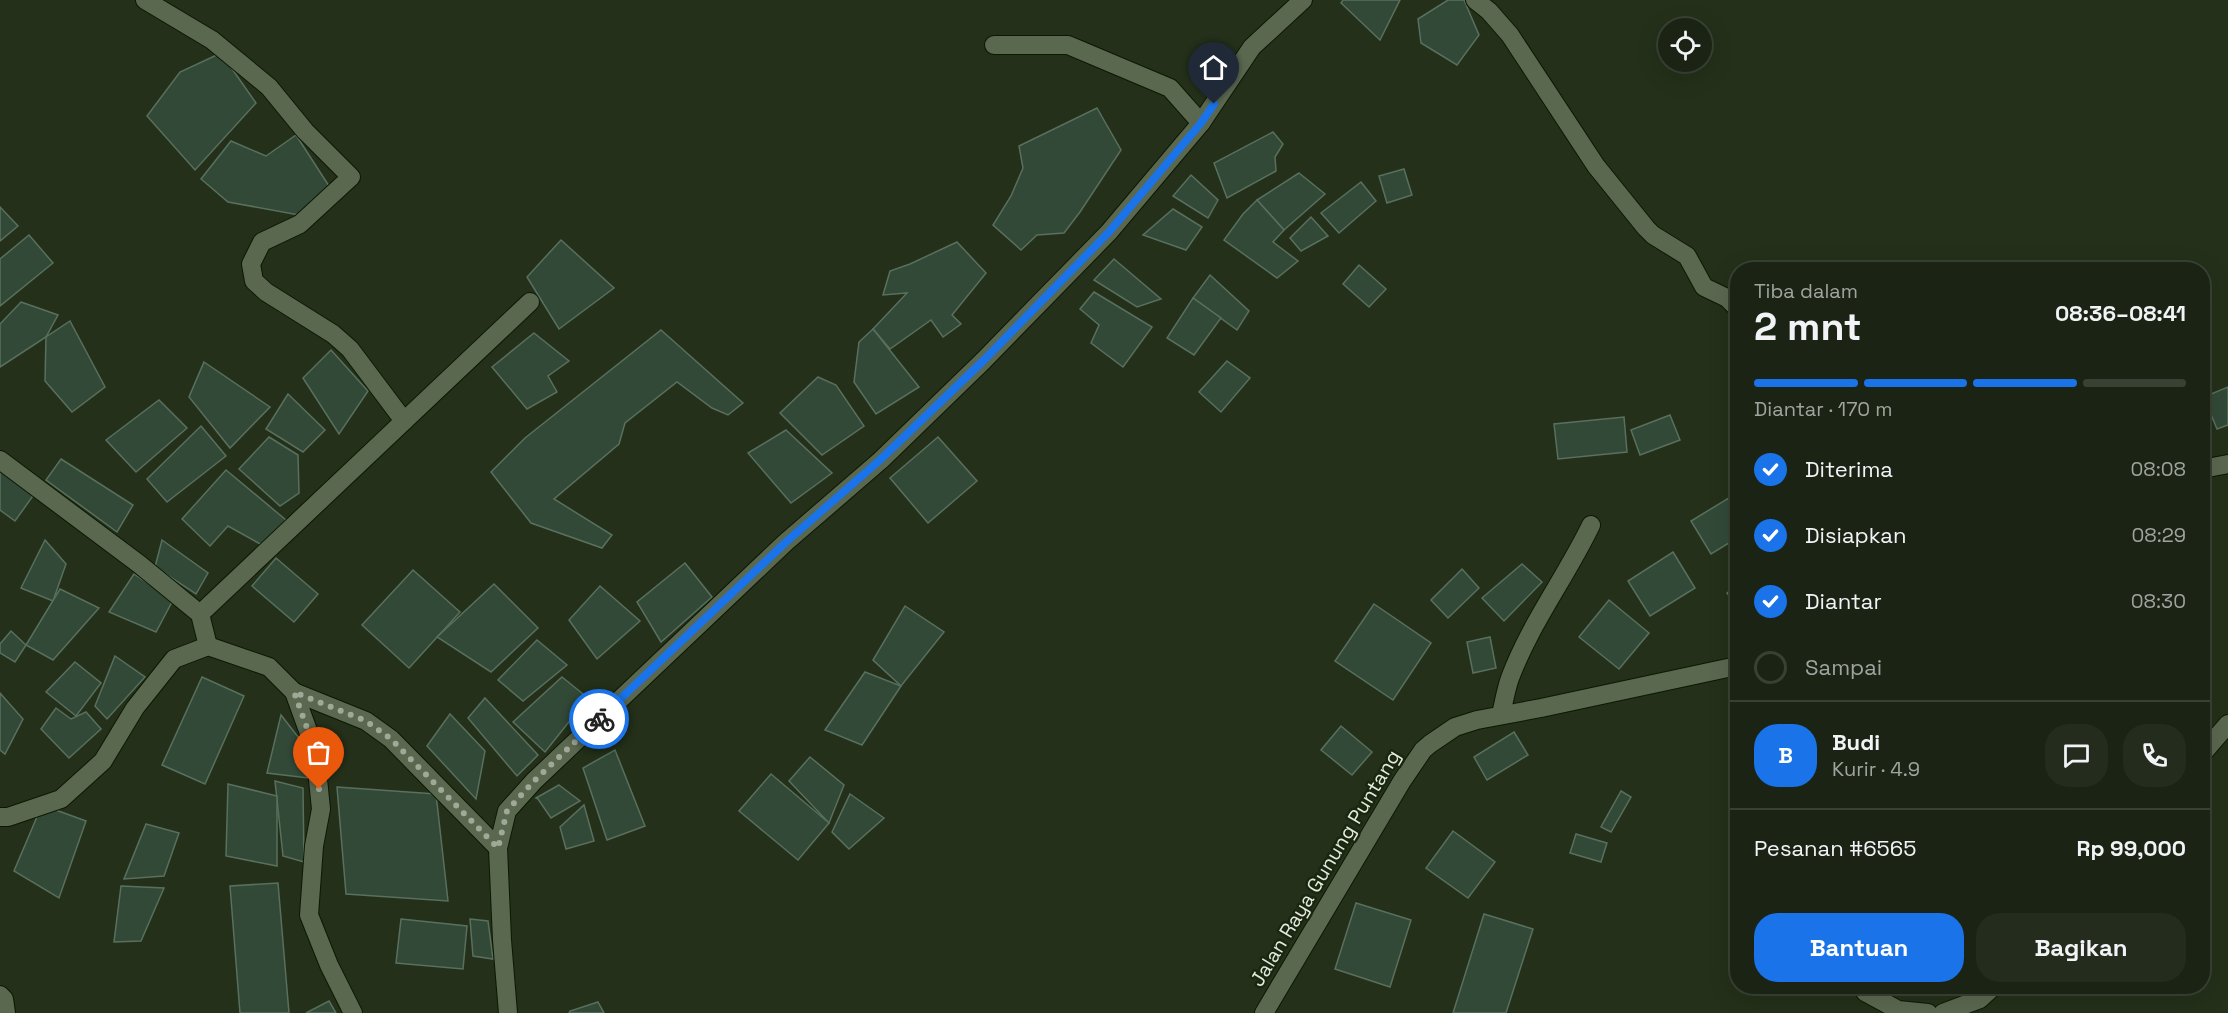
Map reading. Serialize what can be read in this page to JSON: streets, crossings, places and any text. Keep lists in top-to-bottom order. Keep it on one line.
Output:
{"streets":{"street":["Jalan Raya Gunung Puntang"]},"page":{"heading":["2 mnt","Tiba dalam","08:36–08:41"],"panel":["Budi","Kurir · 4.9","Pesanan #6565","Rp 99,000"],"bar":"Diantar · 170 m","list":[["Diterima","08:08"],["Disiapkan","08:29"],["Diantar","08:30"],"Sampai"],"round":"B","buttons":["Bantuan","Bagikan"]}}
